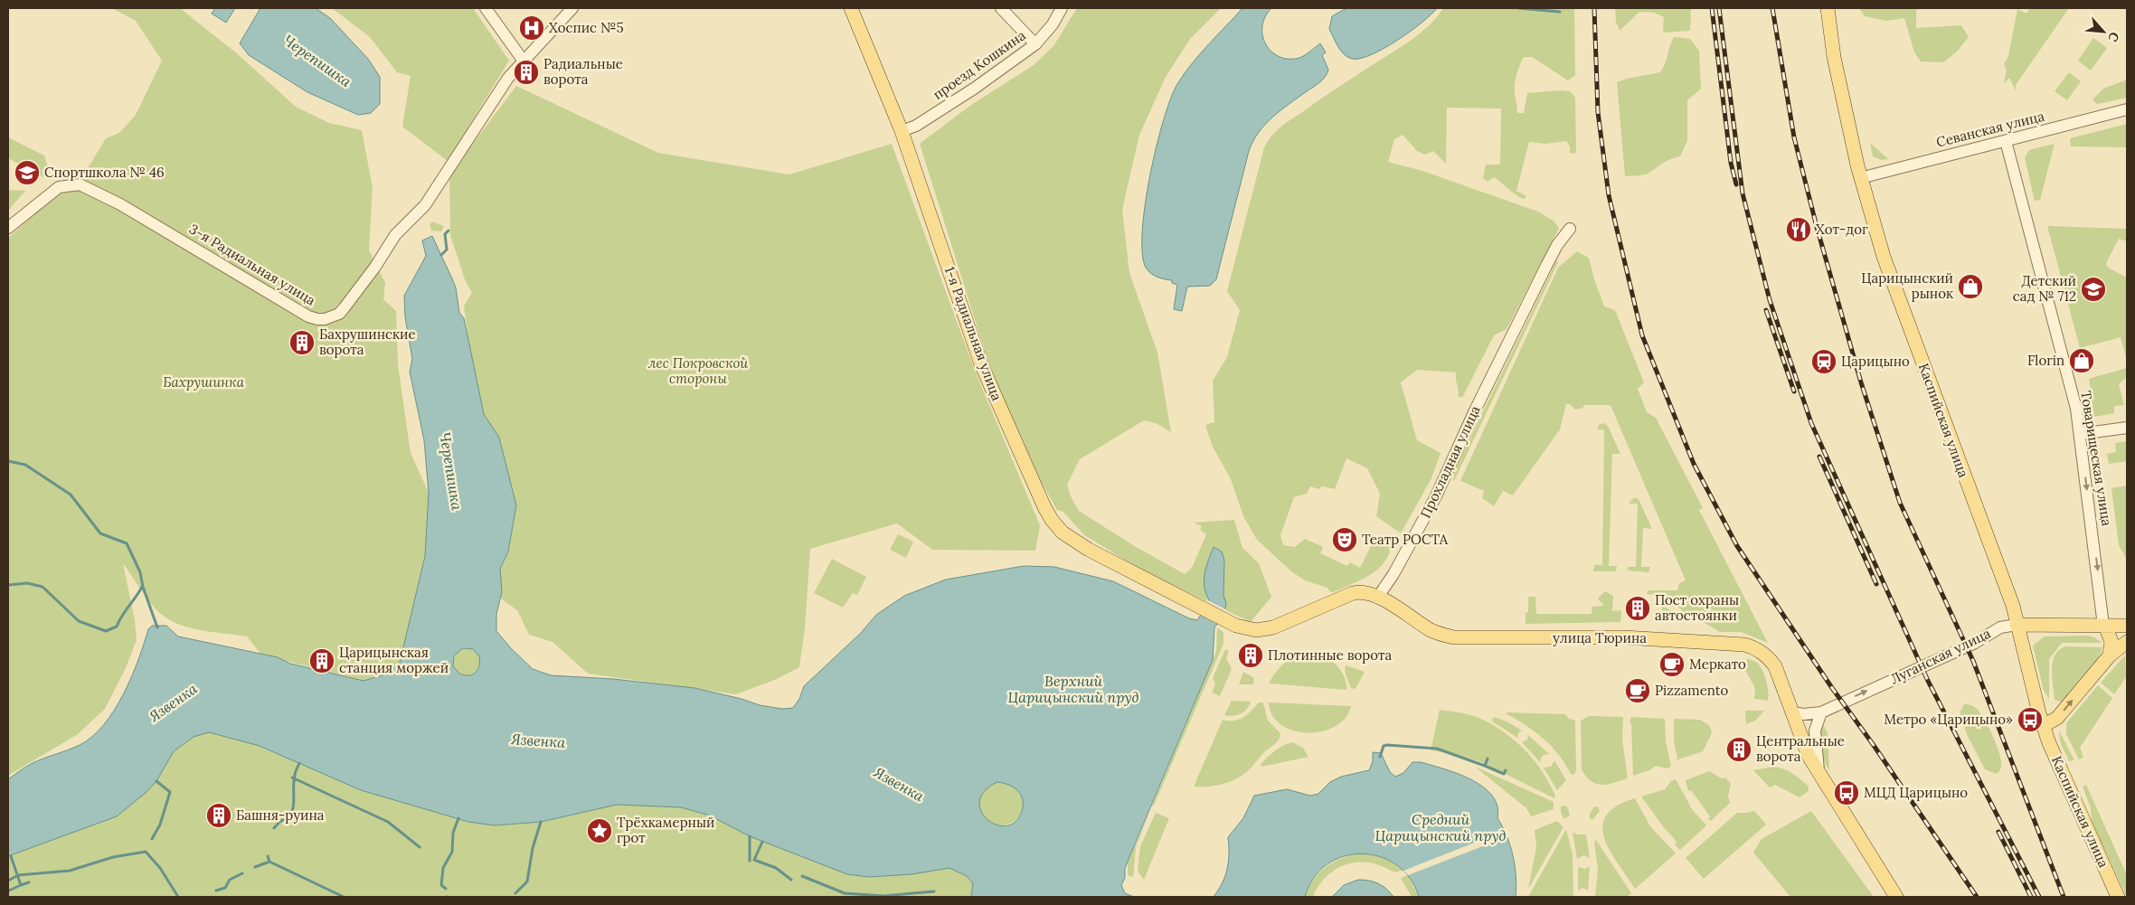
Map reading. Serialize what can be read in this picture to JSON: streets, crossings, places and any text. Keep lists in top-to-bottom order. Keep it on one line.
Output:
{"streets":{"main road":["1-я Радиальная улица","Каспийская улица","улица Тюрина","Луганская улица"],"street":["проезд Кошкина","Севанская улица","3-я Радиальная улица","Товарищеская улица","Прохладная улица"]},"crossings":[["проезд Кошкина","1-я Радиальная улица"],["Севанская улица","Каспийская улица"],["Севанская улица","Товарищеская улица"],["1-я Радиальная улица","Прохладная улица"],["1-я Радиальная улица","улица Тюрина"],["Каспийская улица","Луганская улица"],["Товарищеская улица","Луганская улица"],["Прохладная улица","улица Тюрина"]],"one_way":["Товарищеская улица","Луганская улица"],"water":["Черепишка","Верхний Царицынский пруд","Язвенка","Средний Царицынский пруд"],"parks":["лес Покровской стороны","Бахрушинка"],"places":{"hospital":["Хоспис №5"],"building":["Радиальные ворота","Бахрушинские ворота","Пост охраны автостоянки","Плотинные ворота","Царицынская станция моржей","Центральные ворота","Башня-руина"],"school or university":["Спортшкола № 46","Детский сад № 712"],"restaurant":["Хот-дог"],"shop":["Царицынский рынок","Florin"],"station":["Царицыно"],"theatre":["Театр РОСТА"],"cafe":["Меркато","Pizzamento"],"bus stop":["Метро «Царицыно»","МЦД Царицыно"],"place":["Трёхкамерный грот"]},"north":"bottom right"}
